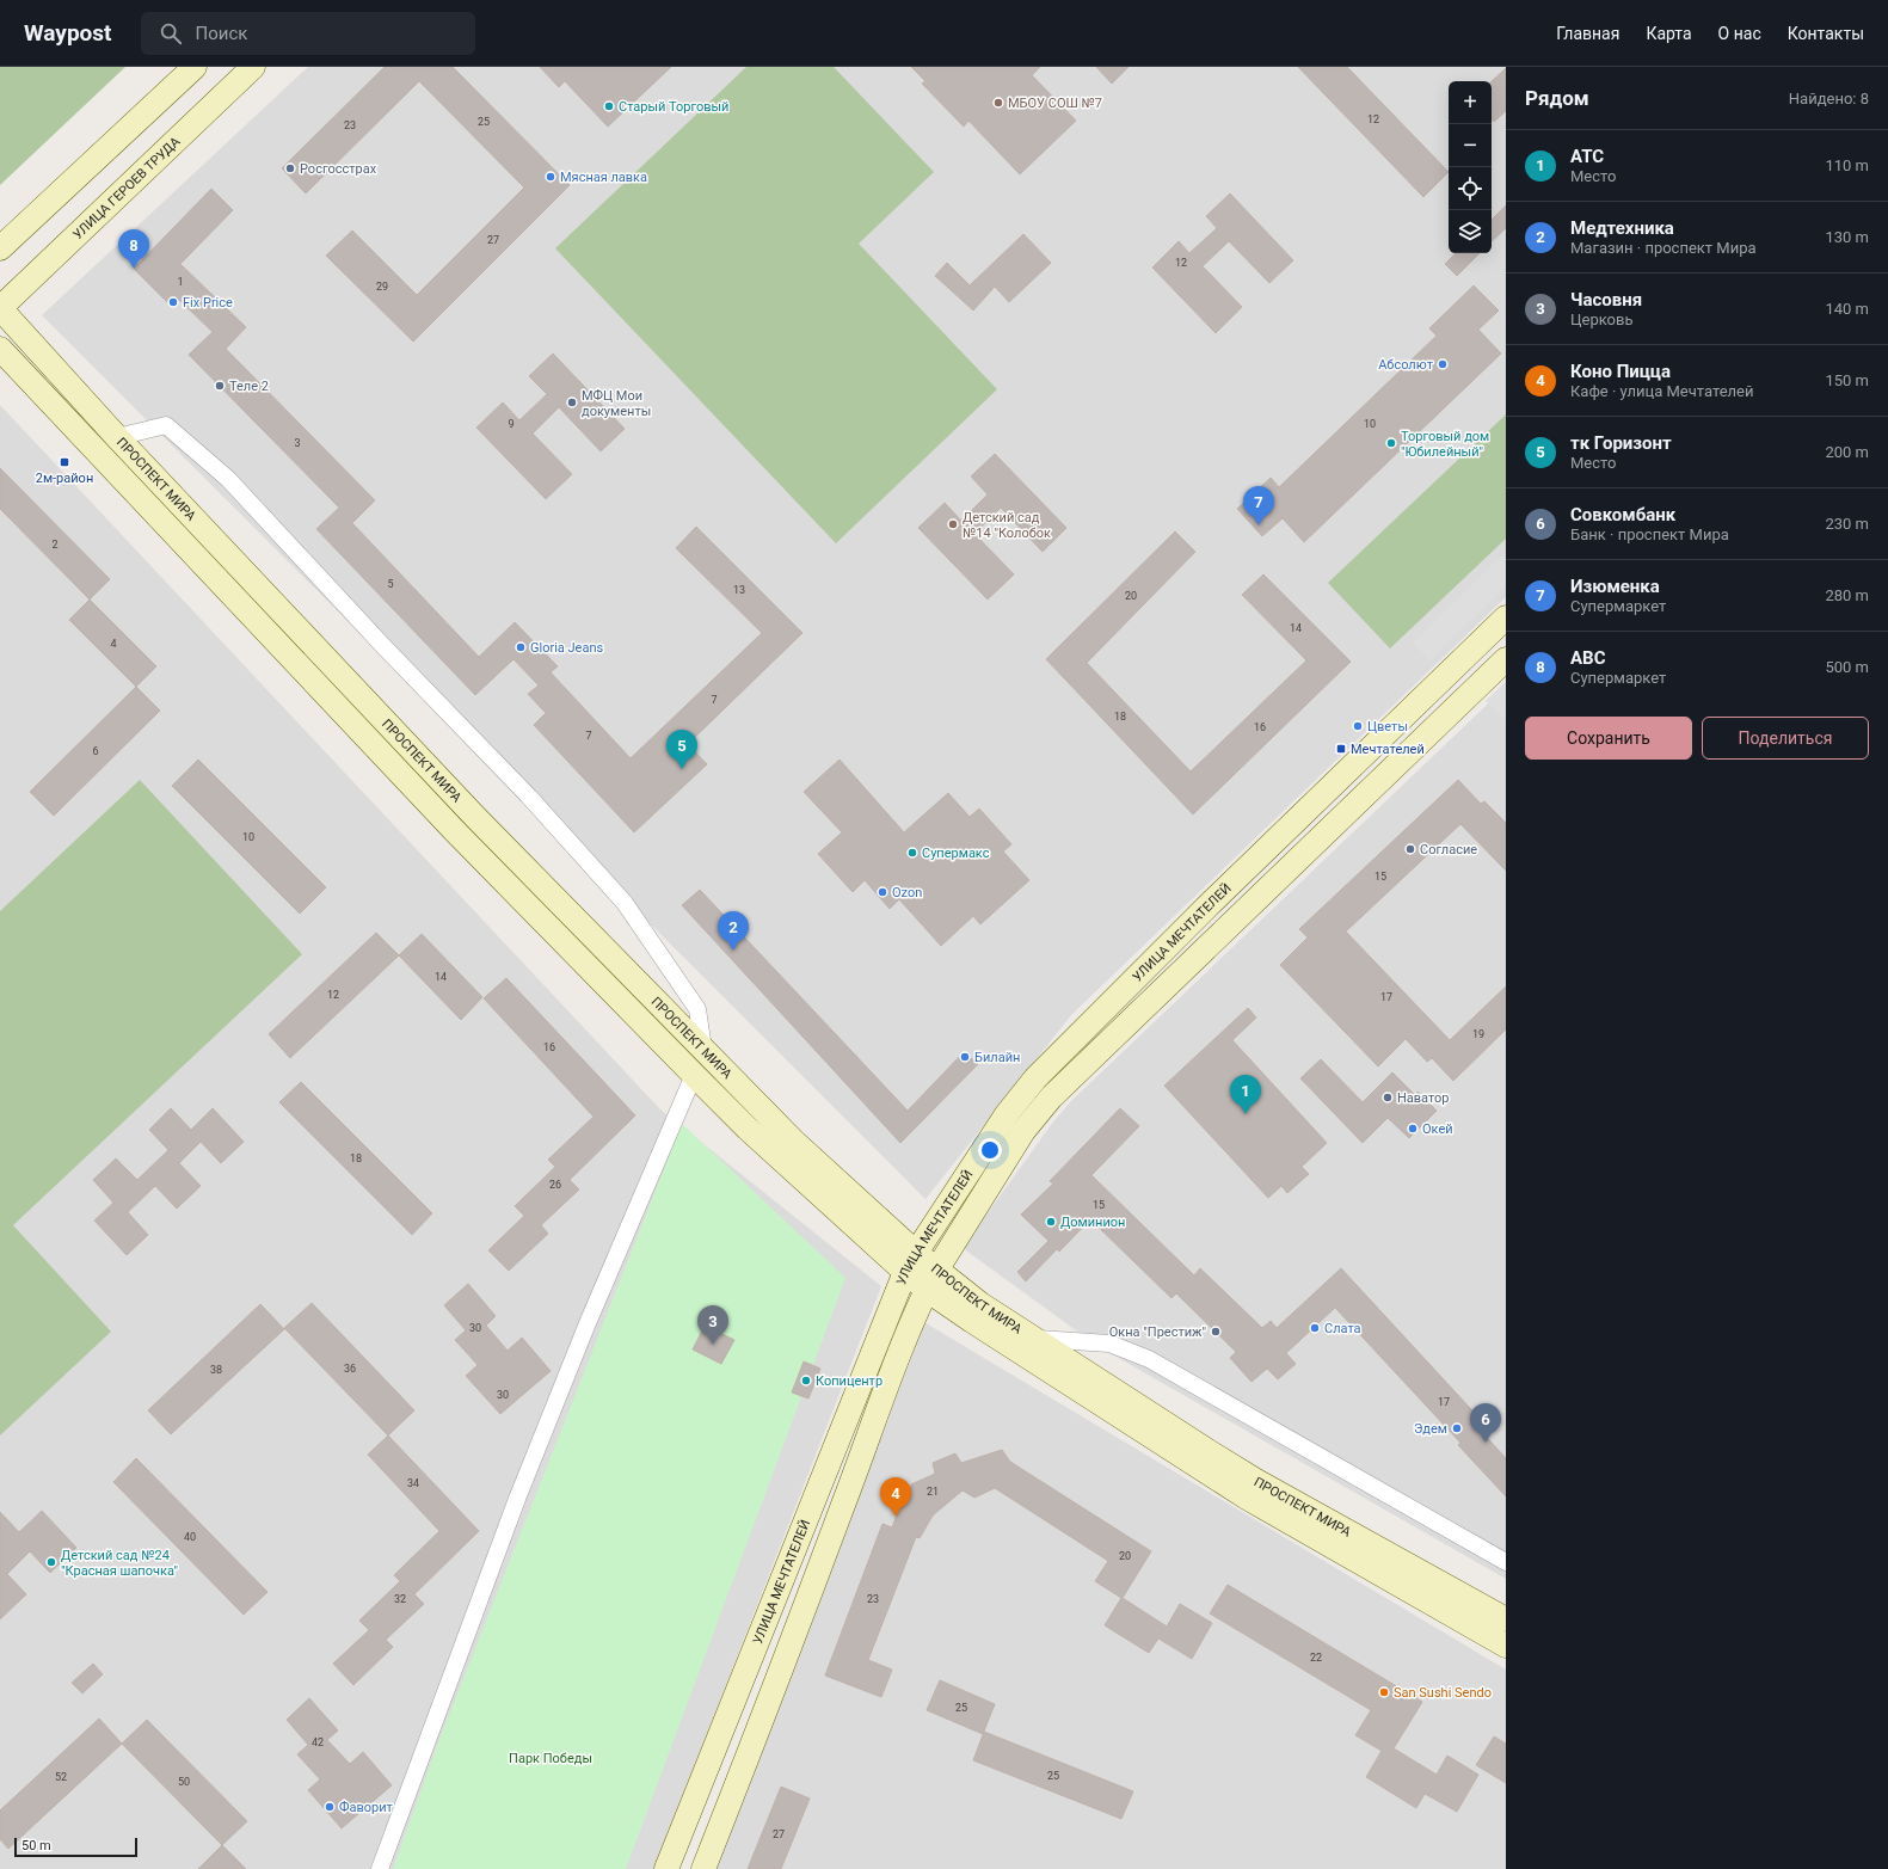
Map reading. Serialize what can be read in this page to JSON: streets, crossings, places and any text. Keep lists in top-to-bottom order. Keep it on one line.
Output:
{"streets":{"street":["УЛИЦА ГЕРОЕВ ТРУДА","ПРОСПЕКТ МИРА","УЛИЦА МЕЧТАТЕЛЕЙ"]},"crossings":[["УЛИЦА ГЕРОЕВ ТРУДА","ПРОСПЕКТ МИРА"],["ПРОСПЕКТ МИРА","УЛИЦА МЕЧТАТЕЛЕЙ"]],"parks":["Парк Победы"],"places":{"other":["МБОУ СОШ №7","Старый Торговый","Росгосстрах","Мясная лавка","Fix Price","Абсолют","Теле 2","МФЦ Мои документы","Торговый дом \"Юбилейный\"","Детский сад №14 \"Колобок","Gloria Jeans","Цветы","Согласие","Супермакс","Ozon","Билайн","Наватор","Окей","Доминион","Слата","Окна \"Престиж\"","Копицентр","Эдем","Детский сад №24 \"Красная шапочка\"","San Sushi Sendo","Фаворит"],"transit":["2м-район","Мечтателей"]},"house_numbers":["12","25","23","27","12","1","29","9","10","3","2","5","13","20","14","4","7","18","16","7","6","10","15","14","12","17","19","16","18","26","15","30","36","38","30","17","34","21","40","20","32","23","22","25","42","25","52","50","27"],"scale_bar":"50 m","page":{"header":"Waypost","search":"Поиск","nav":["Главная","Карта","О нас","Контакты"],"heading":["Рядом","Найдено: 8"],"map_buttons":["+","−"],"list":[{"mark":"1","name":"АТС","note":"Место","value":"110 m"},{"mark":"2","name":"Медтехника","note":"Магазин · проспект Мира","value":"130 m"},{"mark":"3","name":"Часовня","note":"Церковь","value":"140 m"},{"mark":"4","name":"Коно Пицца","note":"Кафе · улица Мечтателей","value":"150 m"},{"mark":"5","name":"тк Горизонт","note":"Место","value":"200 m"},{"mark":"6","name":"Совкомбанк","note":"Банк · проспект Мира","value":"230 m"},{"mark":"7","name":"Изюменка","note":"Супермаркет","value":"280 m"},{"mark":"8","name":"АВС","note":"Супермаркет","value":"500 m"}],"pins":["8","7","5","2","1","3","6","4"],"buttons":["Сохранить","Поделиться"],"scale":"50 m"}}
